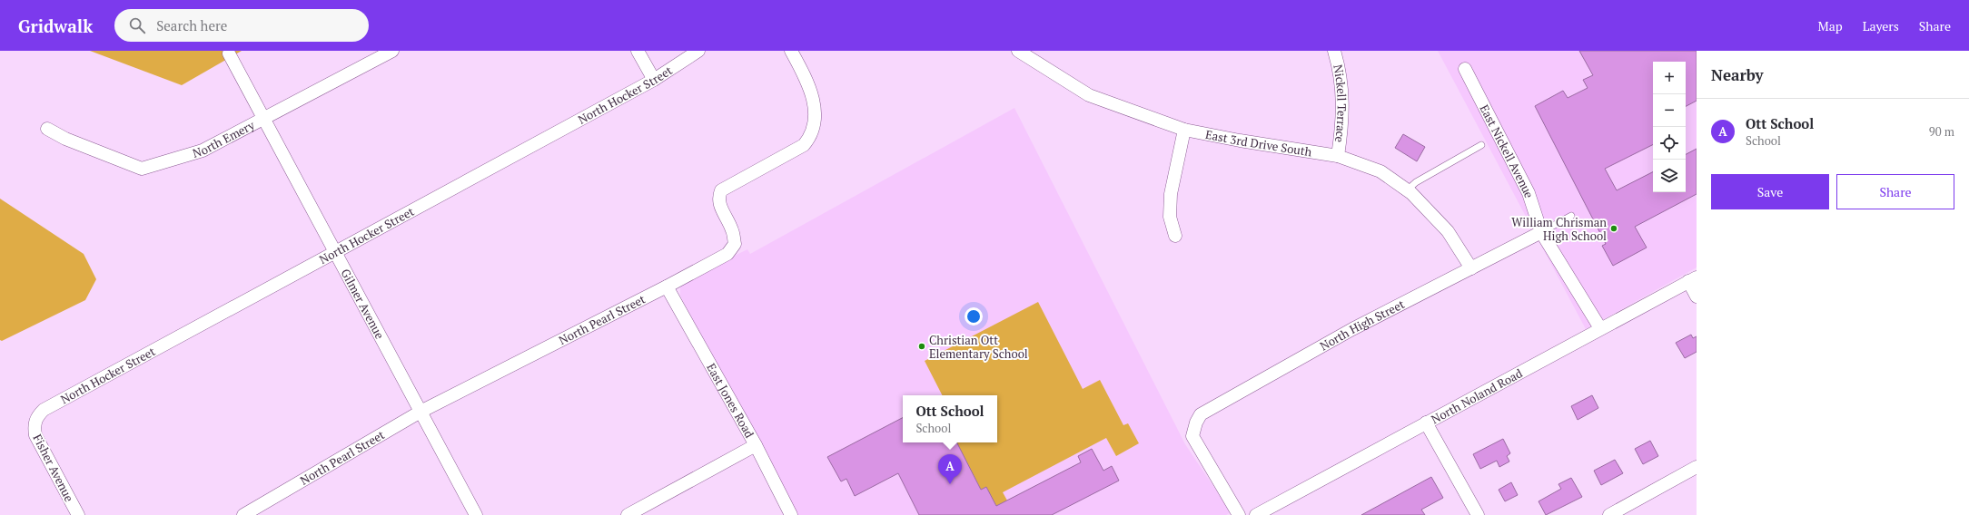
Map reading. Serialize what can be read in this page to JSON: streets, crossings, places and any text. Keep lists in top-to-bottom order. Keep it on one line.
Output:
{"streets":{"street":["North Hocker Street","Nickell Terrace","North Emery","East 3rd Drive South","East Nickell Avenue","Gilmer Avenue","North Pearl Street","North High Street","North Noland Road","East Jones Road","Fisher Avenue"]},"crossings":[["North Hocker Street","Gilmer Avenue"],["North Hocker Street","Fisher Avenue"],["Nickell Terrace","East 3rd Drive South"],["North Emery","Gilmer Avenue"],["East 3rd Drive South","North High Street"],["East Nickell Avenue","North High Street"],["East Nickell Avenue","North Noland Road"],["Gilmer Avenue","North Pearl Street"],["North Pearl Street","East Jones Road"]],"places":["William Chrisman High School","Christian Ott Elementary School"],"page":{"header":"Gridwalk","search":"Search here","nav":["Map","Layers","Share"],"heading":"Nearby","map_buttons":["+","−"],"list":[{"mark":"A","name":"Ott School","note":"School","value":"90 m"}],"buttons":["Save","Share"],"popup":["Ott School","School"],"pins":"A"}}
